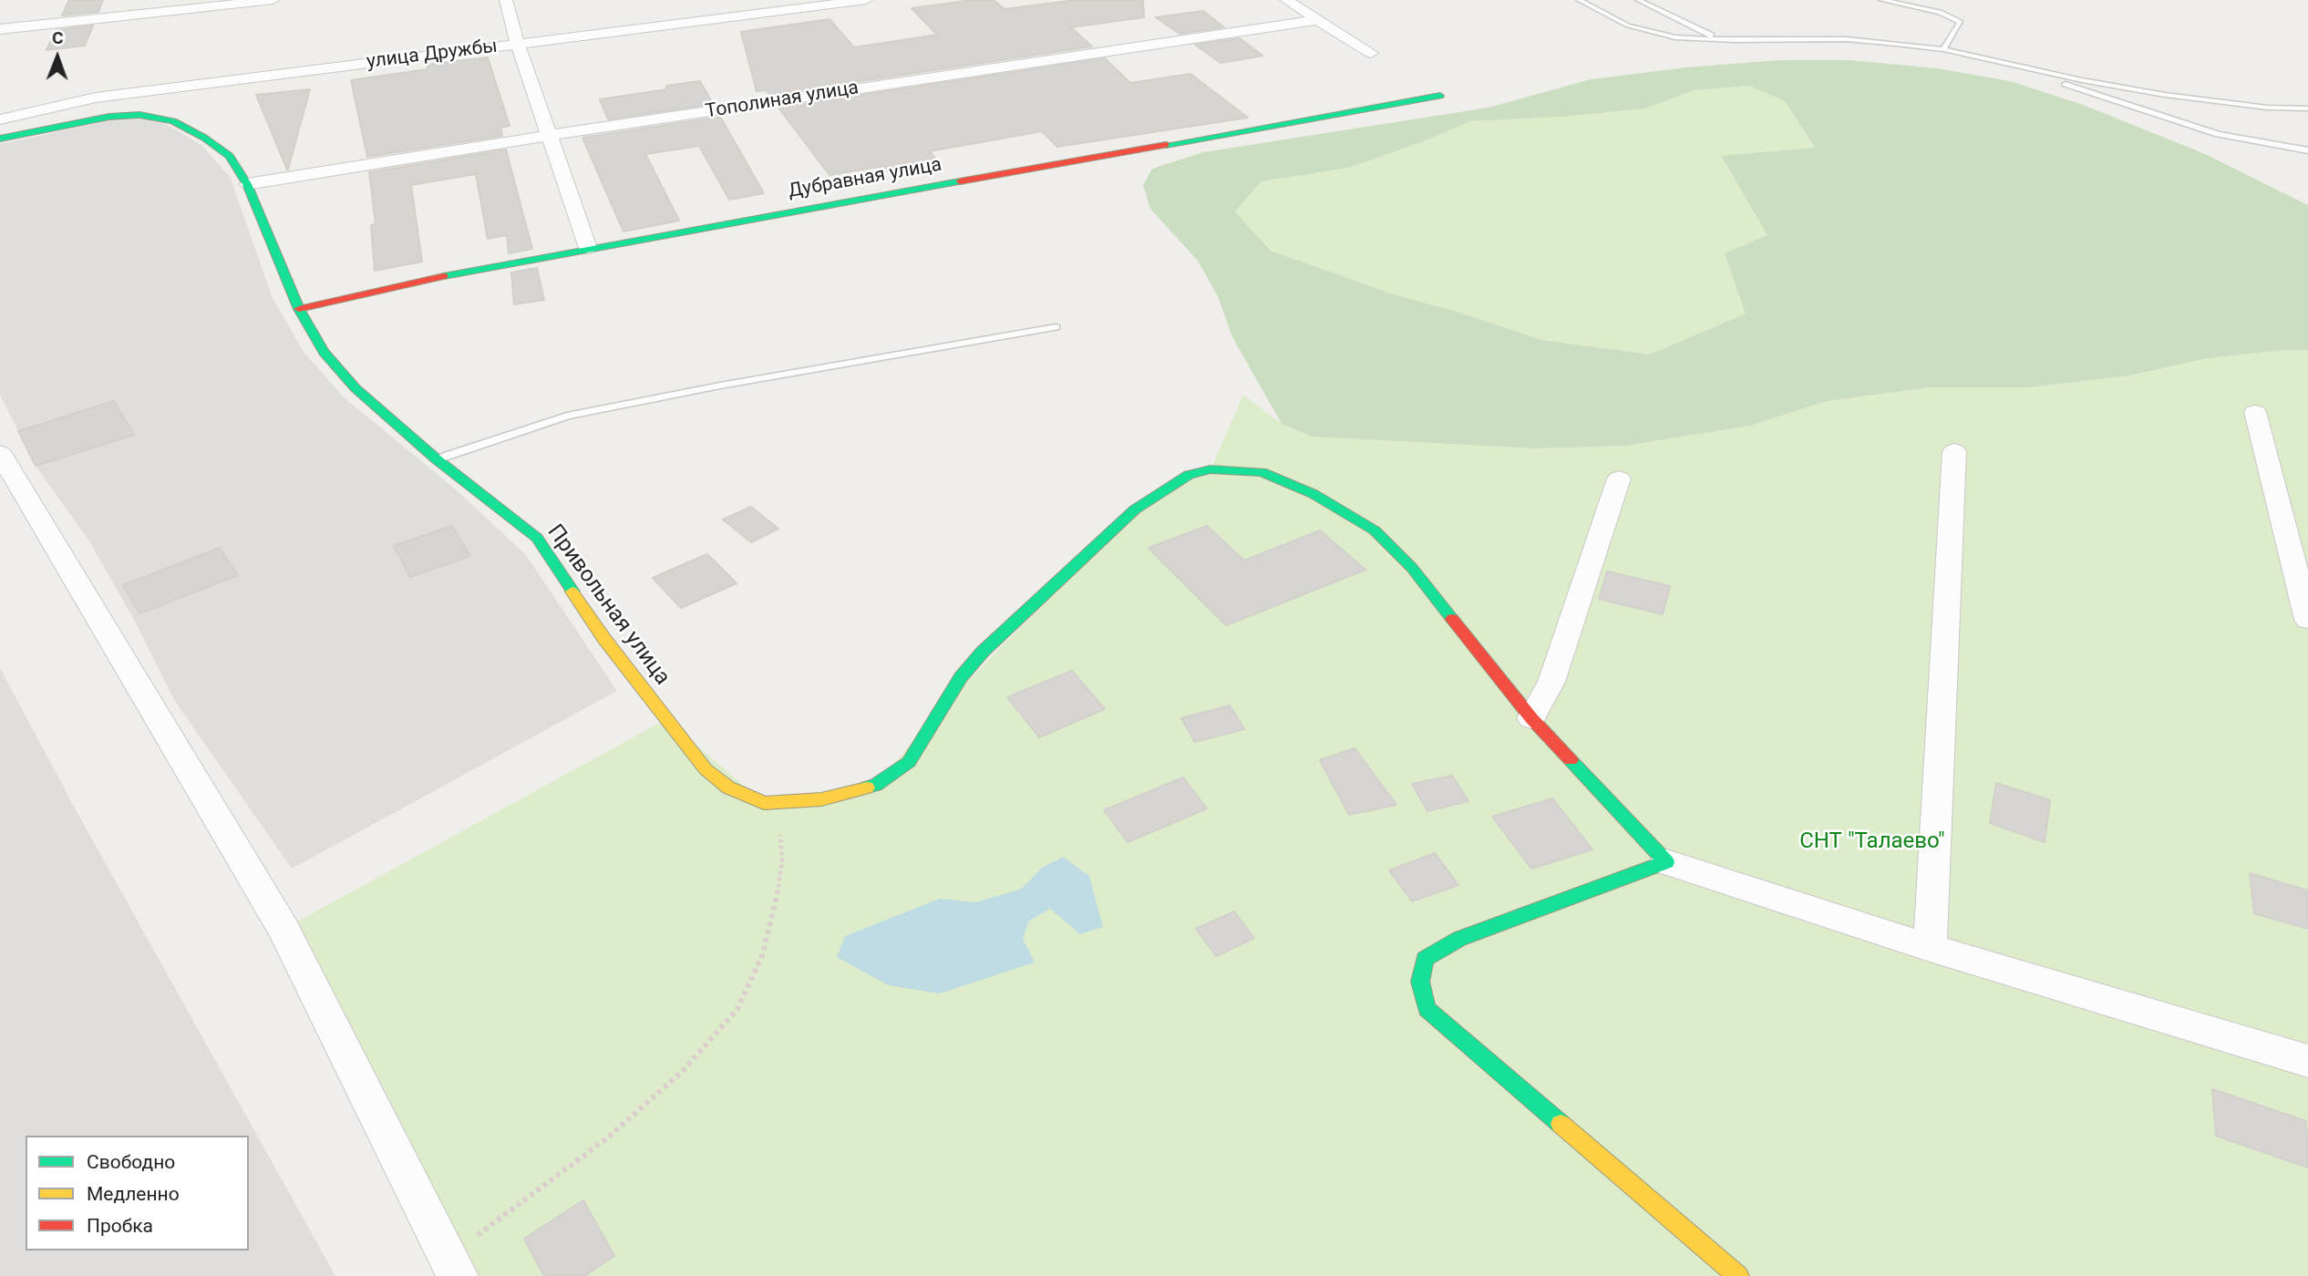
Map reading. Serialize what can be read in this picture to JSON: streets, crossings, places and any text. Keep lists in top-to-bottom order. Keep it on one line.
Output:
{"streets":{"street":["улица Дружбы","Тополиная улица","Дубравная улица","Привольная улица"]},"crossings":[["Тополиная улица","Привольная улица"],["Дубравная улица","Привольная улица"]],"parks":["СНТ \"Талаево\""],"legend":["Свободно","Медленно","Пробка"],"north":"top"}
